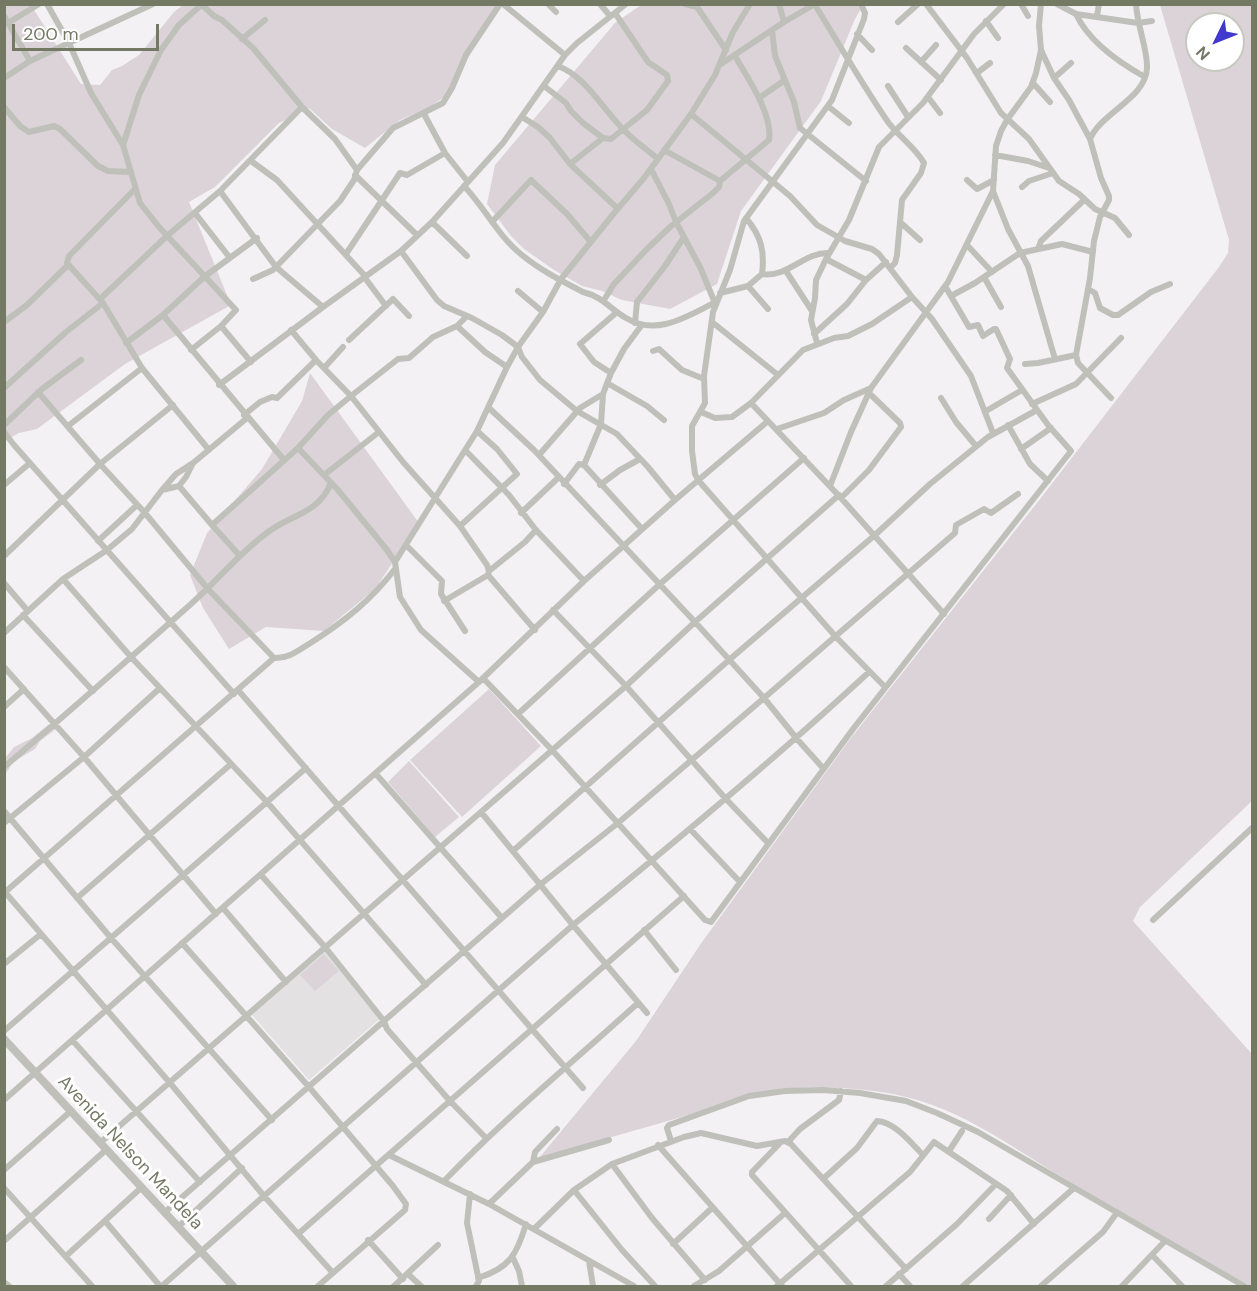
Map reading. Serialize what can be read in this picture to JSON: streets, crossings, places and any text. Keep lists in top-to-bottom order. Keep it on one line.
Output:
{"streets":{"street":["Avenida Nelson Mandela"]},"scale_bar":"200 m","north":"bottom left"}
